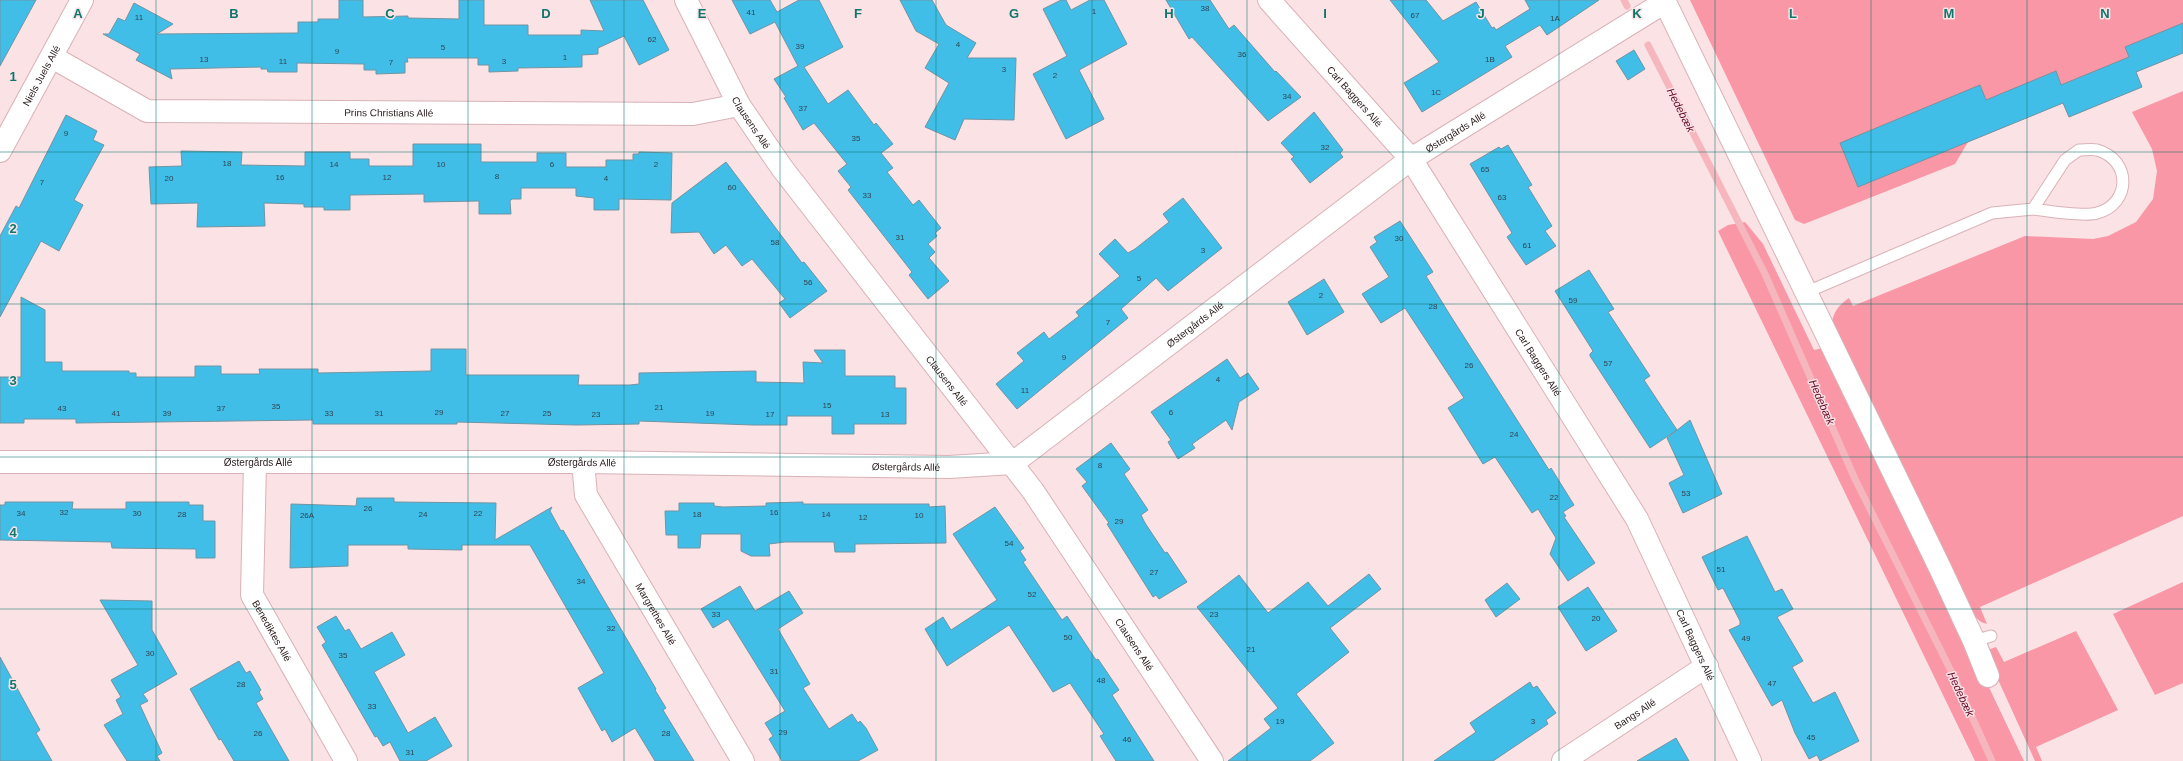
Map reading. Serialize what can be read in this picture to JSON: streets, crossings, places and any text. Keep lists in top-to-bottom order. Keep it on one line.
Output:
{"streets":{"street":["Niels Juels Allé","Carl Baggers Allé","Prins Christians Allé","Clausens Allé","Østergårds Allé","Margrethes Allé","Benediktes Allé","Bangs Allé"]},"crossings":[["Niels Juels Allé","Prins Christians Allé"],["Carl Baggers Allé","Østergårds Allé"],["Carl Baggers Allé","Bangs Allé"],["Prins Christians Allé","Clausens Allé"],["Clausens Allé","Østergårds Allé"],["Østergårds Allé","Margrethes Allé"],["Østergårds Allé","Benediktes Allé"]],"water":["Hedebæk"],"house_numbers":["38","1","41","67","11","1A","62","4","39","5","9","36","1","13","1B","11","3","7","3","2","1C","34","37","9","35","32","18","14","10","6","2","65","8","16","12","20","4","7","60","33","63","31","30","58","61","3","5","56","2","59","28","7","9","57","26","4","11","15","35","21","43","37","29","6","41","39","33","31","27","25","19","23","17","13","24","8","53","22","26","32","16","34","30","22","28","24","18","14","26A","10","12","29","54","51","27","34","52","33","23","20","32","50","49","21","30","35","31","48","47","28","33","19","3","29","26","28","45","46","31"],"grid":{"columns":["A","B","C","D","E","F","G","H","I","J","K","L","M","N"],"rows":["1","2","3","4","5"]}}
